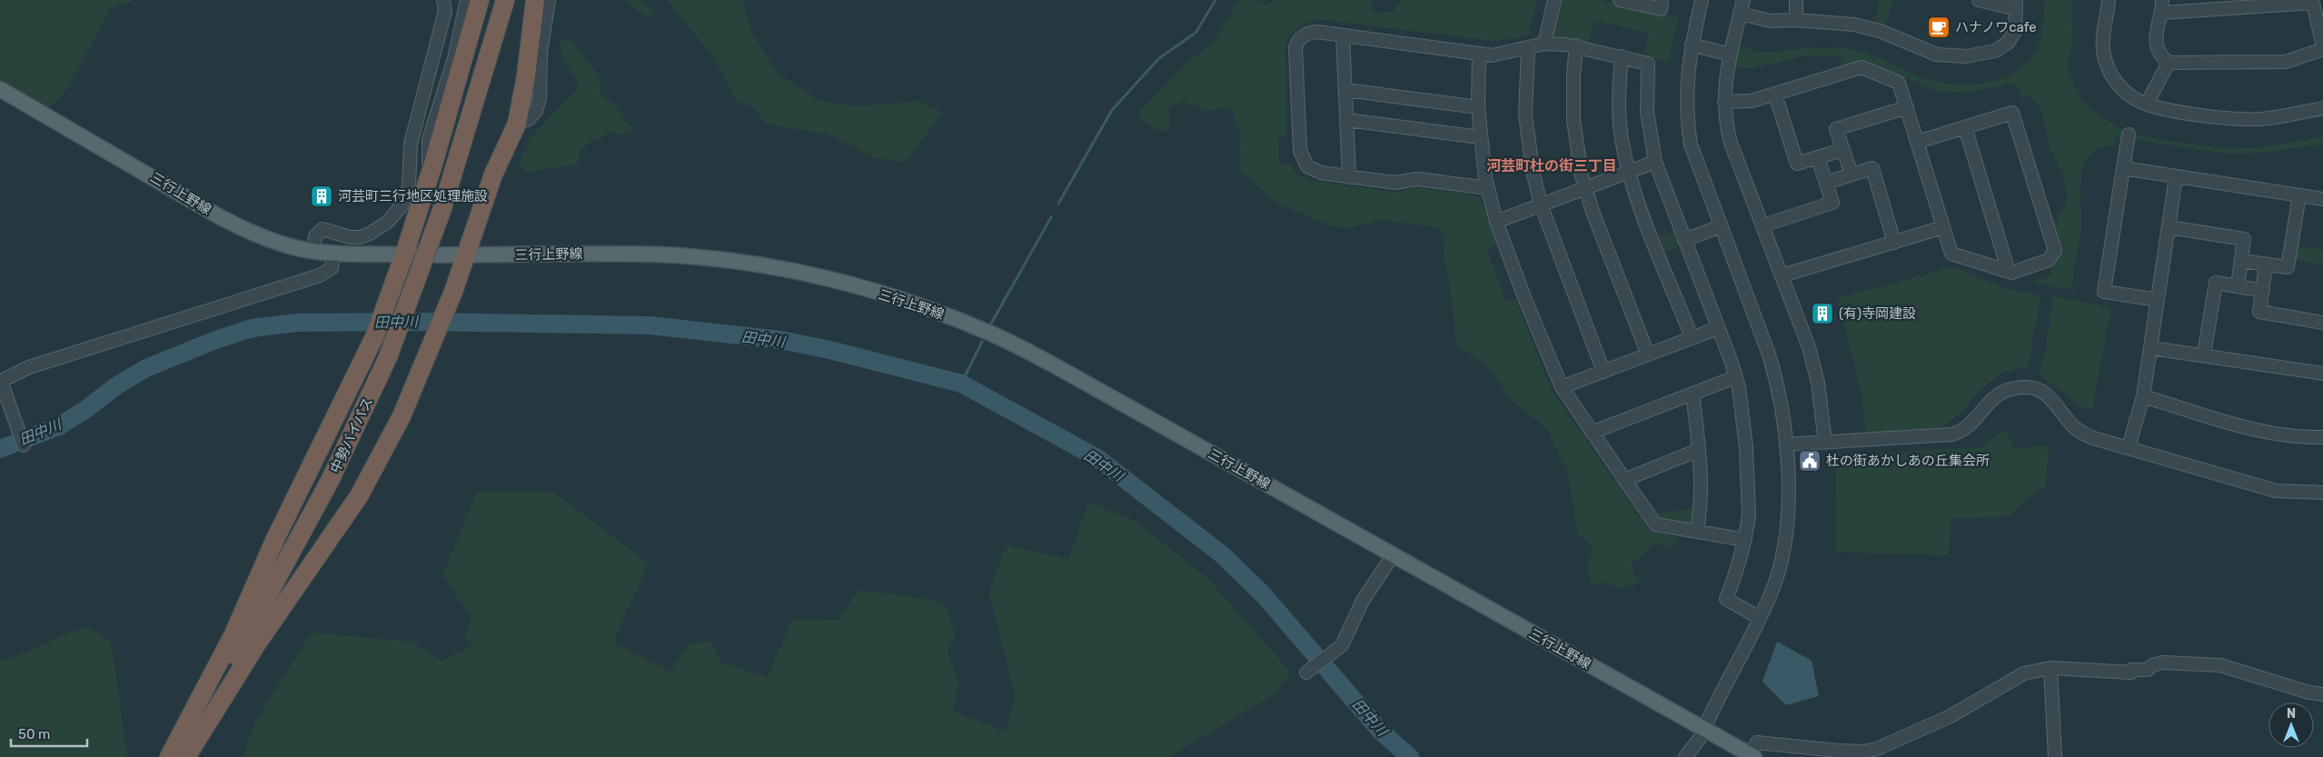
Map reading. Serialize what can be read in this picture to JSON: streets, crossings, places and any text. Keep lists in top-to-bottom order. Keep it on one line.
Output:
{"streets":{"highway":["中勢バイパス"],"main road":["三行上野線"]},"districts":["河芸町杜の街三丁目"],"water":["田中川"],"places":{"cafe":["ハナノワcafe"],"building":["河芸町三行地区処理施設","(有)寺岡建設"],"public building":["杜の街あかしあの丘集会所"]},"scale_bar":"50 m","north":"top"}
